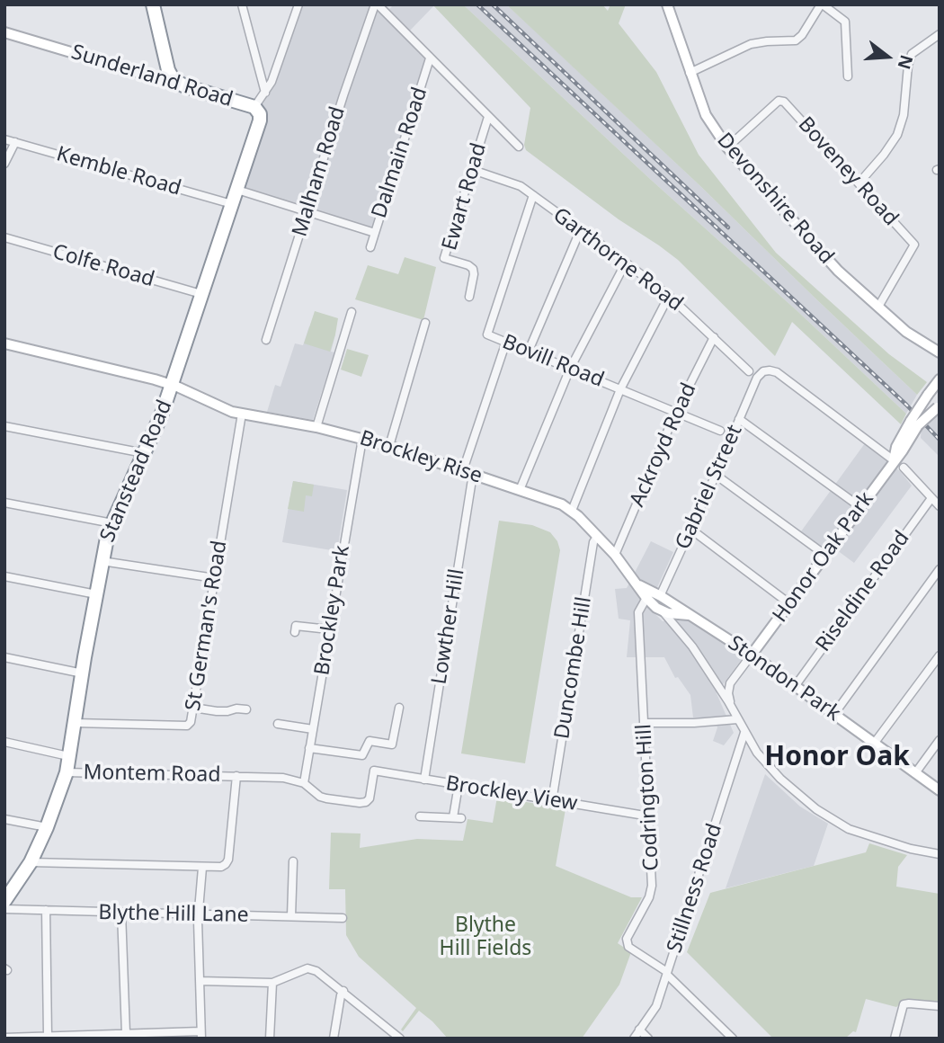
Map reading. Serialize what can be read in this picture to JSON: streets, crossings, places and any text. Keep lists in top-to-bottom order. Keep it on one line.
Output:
{"streets":{"highway":["Sunderland Road","Stanstead Road"],"main road":["Devonshire Road","Brockley Rise","Honor Oak Park","Stondon Park"],"street":["Dalmain Road","Kemble Road","Malham Road","Boveney Road","Ewart Road","Garthorne Road","Colfe Road","Bovill Road","Ackroyd Road","Gabriel Street","Riseldine Road","Brockley Park","St German's Road","Lowther Hill","Duncombe Hill","Montem Road","Brockley View","Codrington Hill","Stillness Road","Blythe Hill Lane"]},"crossings":[["Sunderland Road","Stanstead Road"],["Kemble Road","Stanstead Road"],["Boveney Road","Devonshire Road"],["Ewart Road","Garthorne Road"],["Garthorne Road","Bovill Road"],["Garthorne Road","Ackroyd Road"],["Colfe Road","Stanstead Road"],["Bovill Road","Ackroyd Road"],["Bovill Road","Lowther Hill"],["Ackroyd Road","Brockley Rise"],["Brockley Rise","Stanstead Road"],["Brockley Rise","Brockley Park"],["Brockley Rise","St German's Road"],["Brockley Rise","Lowther Hill"],["Brockley Rise","Duncombe Hill"],["Brockley Rise","Stondon Park"],["Stanstead Road","St German's Road"],["Stanstead Road","Montem Road"],["Gabriel Street","Honor Oak Park"],["Gabriel Street","Stondon Park"],["Honor Oak Park","Stondon Park"],["Riseldine Road","Stondon Park"],["Brockley Park","Montem Road"],["Brockley Park","Brockley View"],["Lowther Hill","Brockley View"],["Duncombe Hill","Brockley View"],["Montem Road","Brockley View"],["Brockley View","Codrington Hill"],["Codrington Hill","Stillness Road"]],"districts":["Honor Oak"],"parks":["Blythe Hill Fields"],"north":"right"}
